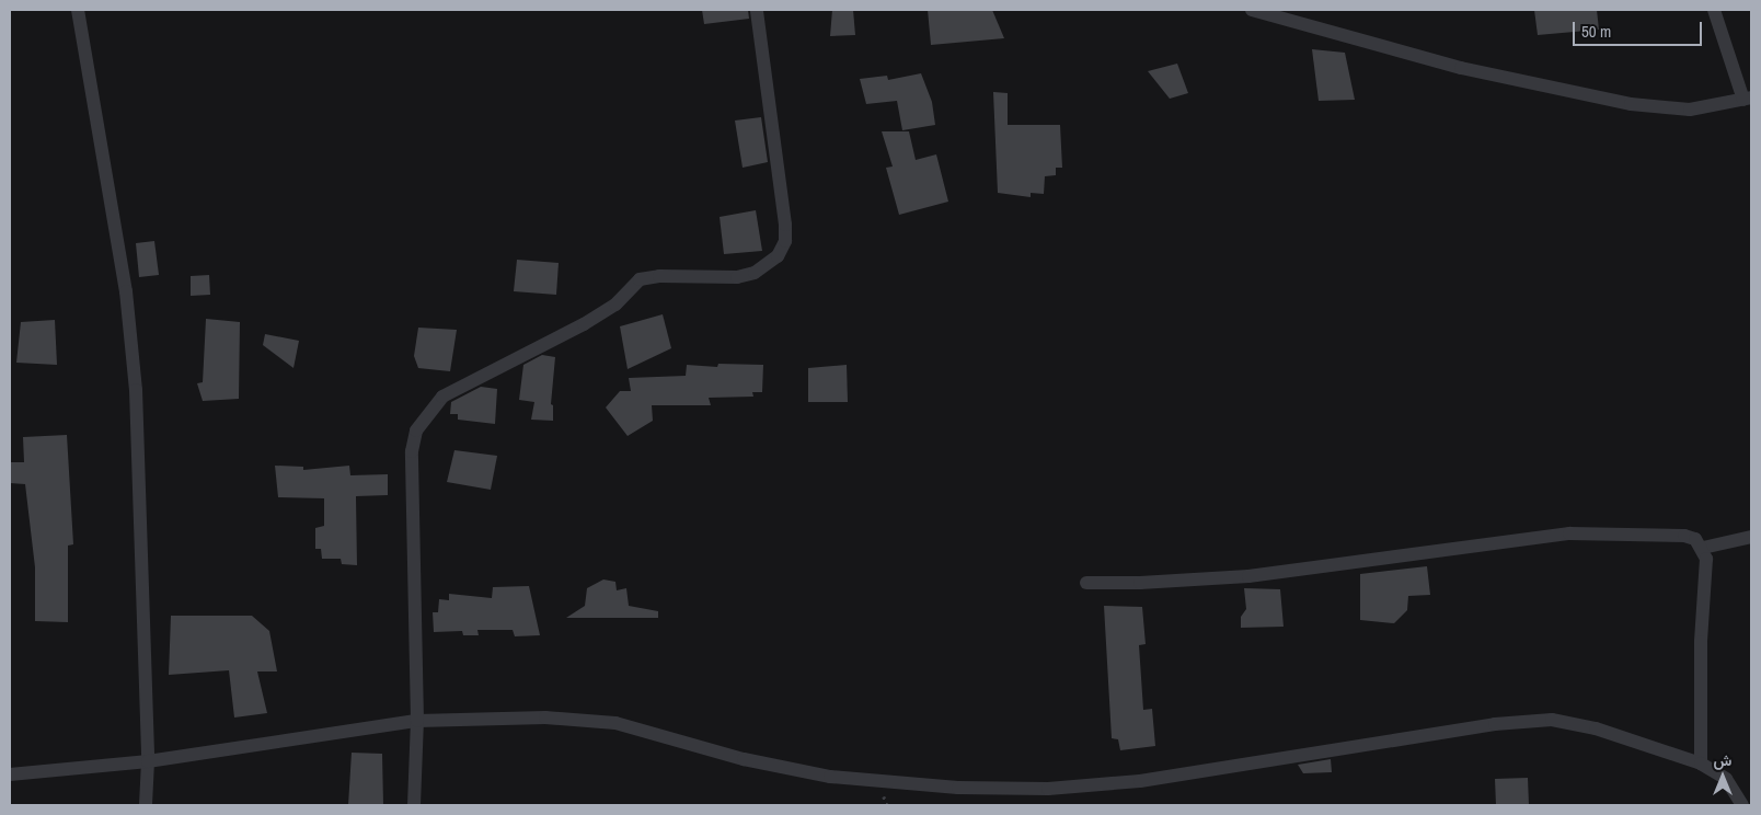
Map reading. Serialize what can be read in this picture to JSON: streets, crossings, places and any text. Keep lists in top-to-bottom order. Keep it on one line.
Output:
{"scale_bar":"50 m","north":"top"}
